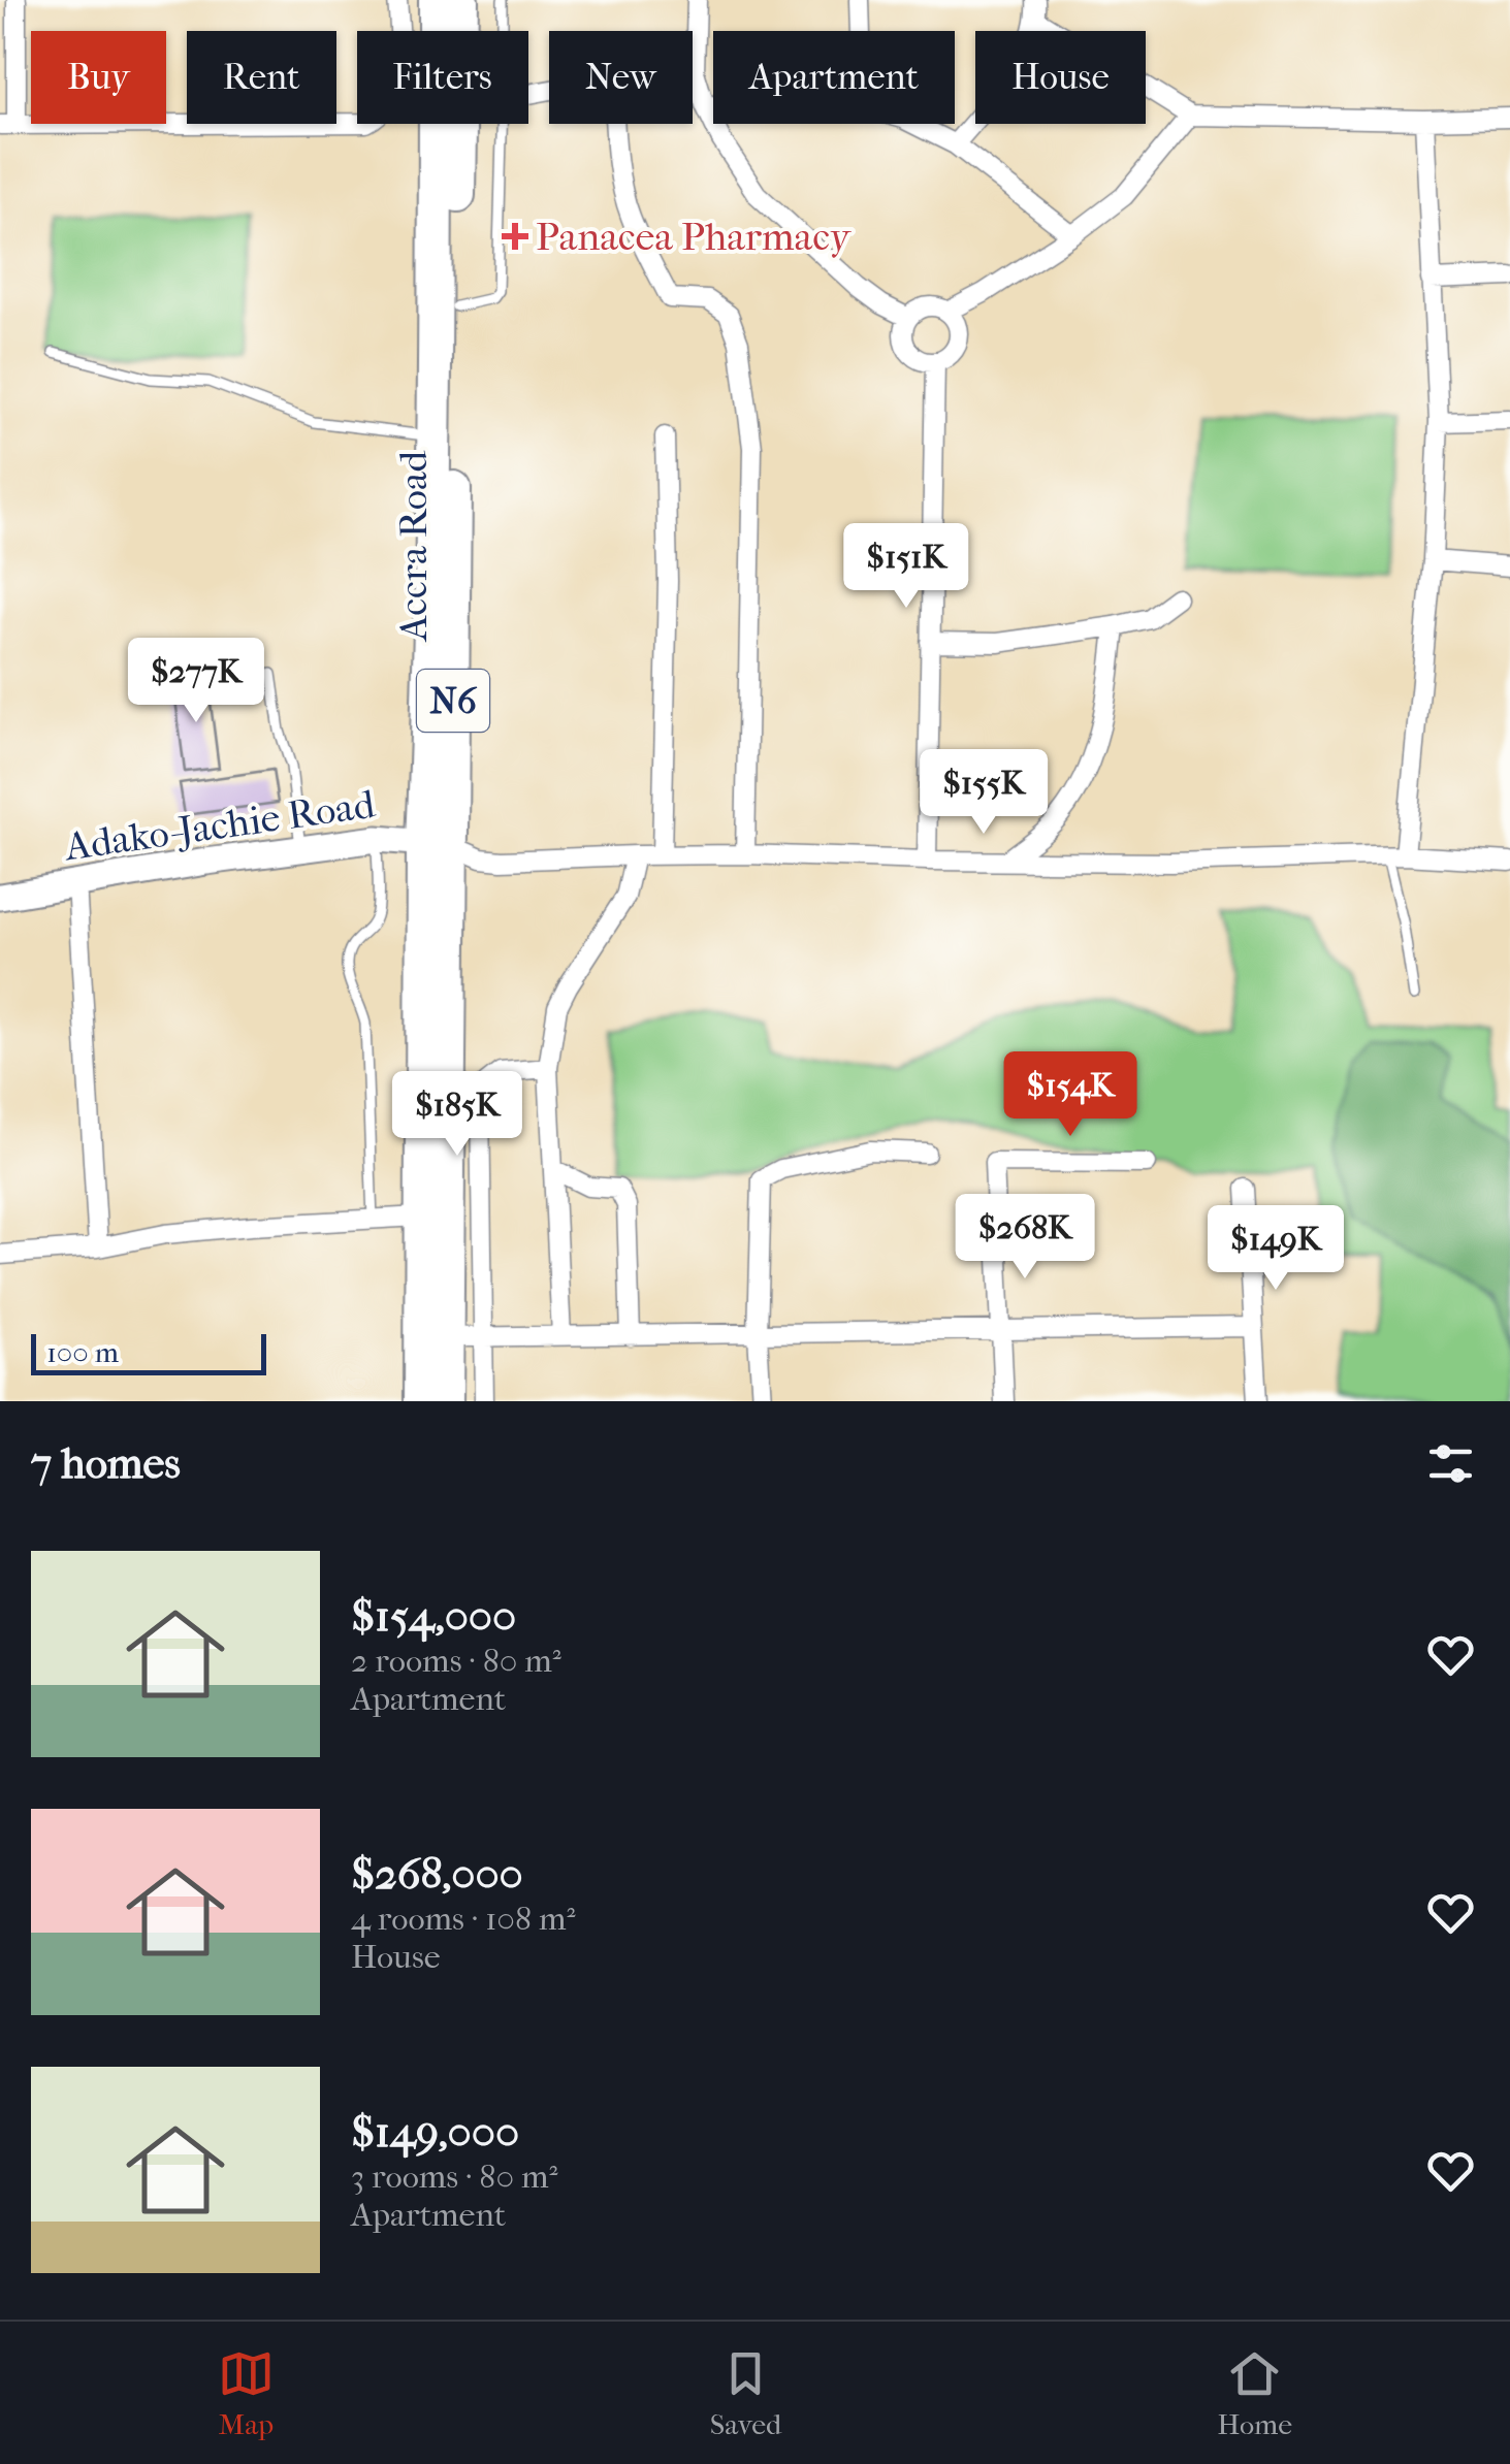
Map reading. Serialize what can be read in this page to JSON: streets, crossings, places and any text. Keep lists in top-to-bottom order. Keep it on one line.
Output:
{"streets":{"highway":["Accra Road","N6"],"street":["Adako-Jachie Road"]},"crossings":[["Accra Road","N6"],["Accra Road","Adako-Jachie Road"],["N6","Adako-Jachie Road"]],"places":{"health":["Panacea Pharmacy"]},"scale_bar":"100 m","page":{"chip":["Buy","Rent","Filters","New","Apartment","House"],"price":["$151K","$277K","$155K","$154K","$185K","$268K","$149K"],"scale":"100 m","heading":"7 homes","list":[{"name":"$154,000","note":"2 rooms · 80 m² · Apartment"},{"name":"$268,000","note":"4 rooms · 108 m² · House"},{"name":"$149,000","note":"3 rooms · 80 m² · Apartment"}],"tabs":["Map","Saved","Home"]}}
